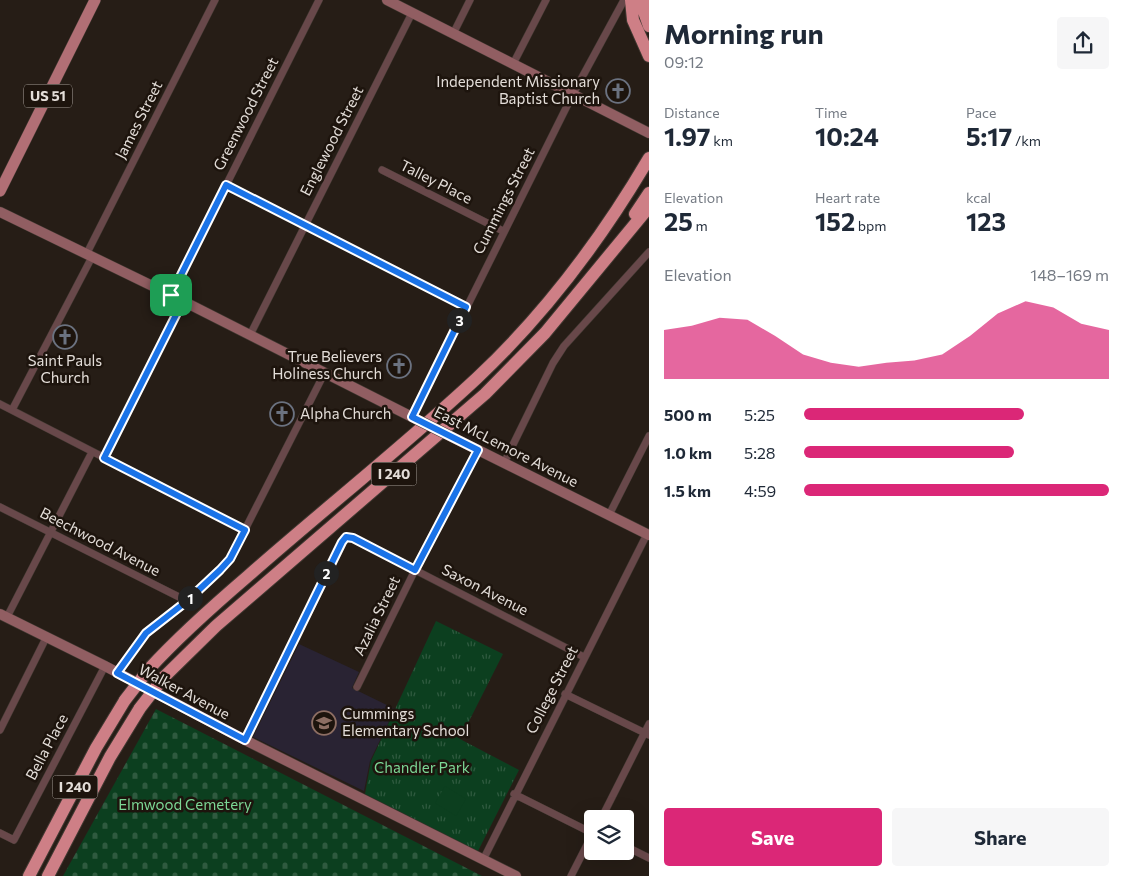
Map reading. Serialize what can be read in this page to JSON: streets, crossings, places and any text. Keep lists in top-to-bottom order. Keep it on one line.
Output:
{"streets":{"highway":["I 240"],"main road":["US 51"],"street":["Greenwood Street","James Street","Englewood Street","Talley Place","Cummings Street","East McLemore Avenue","Beechwood Avenue","Saxon Avenue","Azalia Street","College Street","Walker Avenue","Bella Place"]},"crossings":[["Greenwood Street","East McLemore Avenue"],["James Street","East McLemore Avenue"],["Englewood Street","East McLemore Avenue"],["Talley Place","Cummings Street"],["Cummings Street","East McLemore Avenue"],["East McLemore Avenue","Azalia Street"],["East McLemore Avenue","College Street"],["Saxon Avenue","Azalia Street"],["Saxon Avenue","College Street"],["Saxon Avenue","Walker Avenue"],["College Street","Walker Avenue"],["Walker Avenue","Bella Place"]],"parks":["Chandler Park","Elmwood Cemetery"],"places":{"church":["Independent Missionary Baptist Church","Saint Pauls Church","True Believers Holiness Church","Alpha Church"],"school or university":["Cummings Elementary School"]},"page":{"heading":["Morning run","09:12"],"stats":[["Distance","1.97 km"],["Time","10:24"],["Pace","5:17 /km"],["Elevation","25 m"],["Heart rate","152 bpm"],["kcal","123"]],"chart":["Elevation","148–169 m"],"pins":["3","2","1"],"list":[{"name":"500 m","note":"5:25"},{"name":"1.0 km","note":"5:28"},{"name":"1.5 km","note":"4:59"}],"buttons":["Save","Share"]}}
